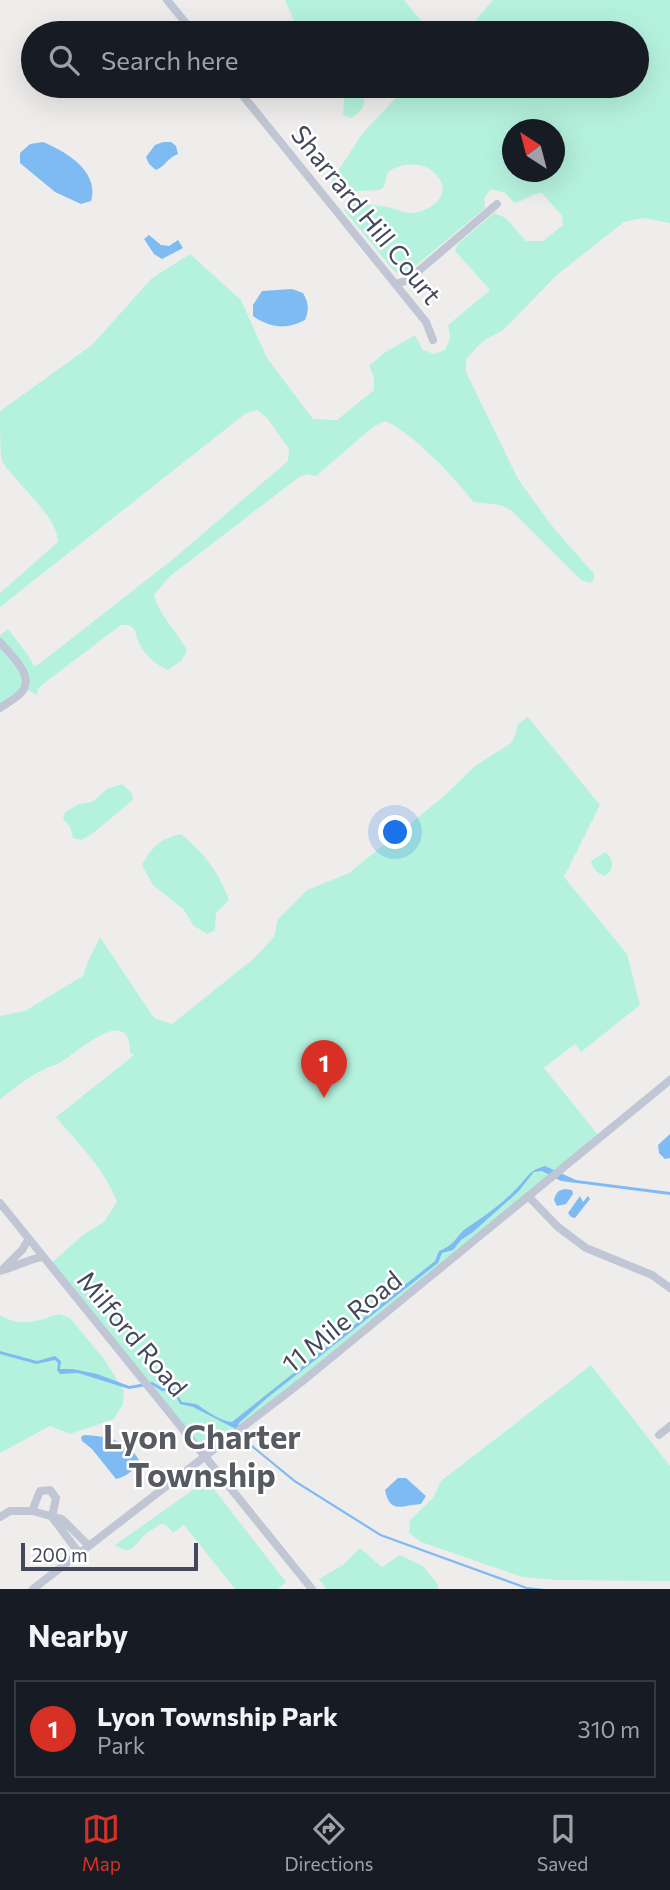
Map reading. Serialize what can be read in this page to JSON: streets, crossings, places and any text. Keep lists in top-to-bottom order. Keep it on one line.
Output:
{"streets":{"street":["Sharrard Hill Court","11 Mile Road","Milford Road"]},"crossings":[["11 Mile Road","Milford Road"]],"districts":["Lyon Charter Township"],"scale_bar":"200 m","north":"top left","page":{"search":"Search here","pins":"1","scale":"200 m","heading":"Nearby","list":[{"mark":"1","name":"Lyon Township Park","note":"Park","value":"310 m"}],"nav":["Map","Directions","Saved"]}}
